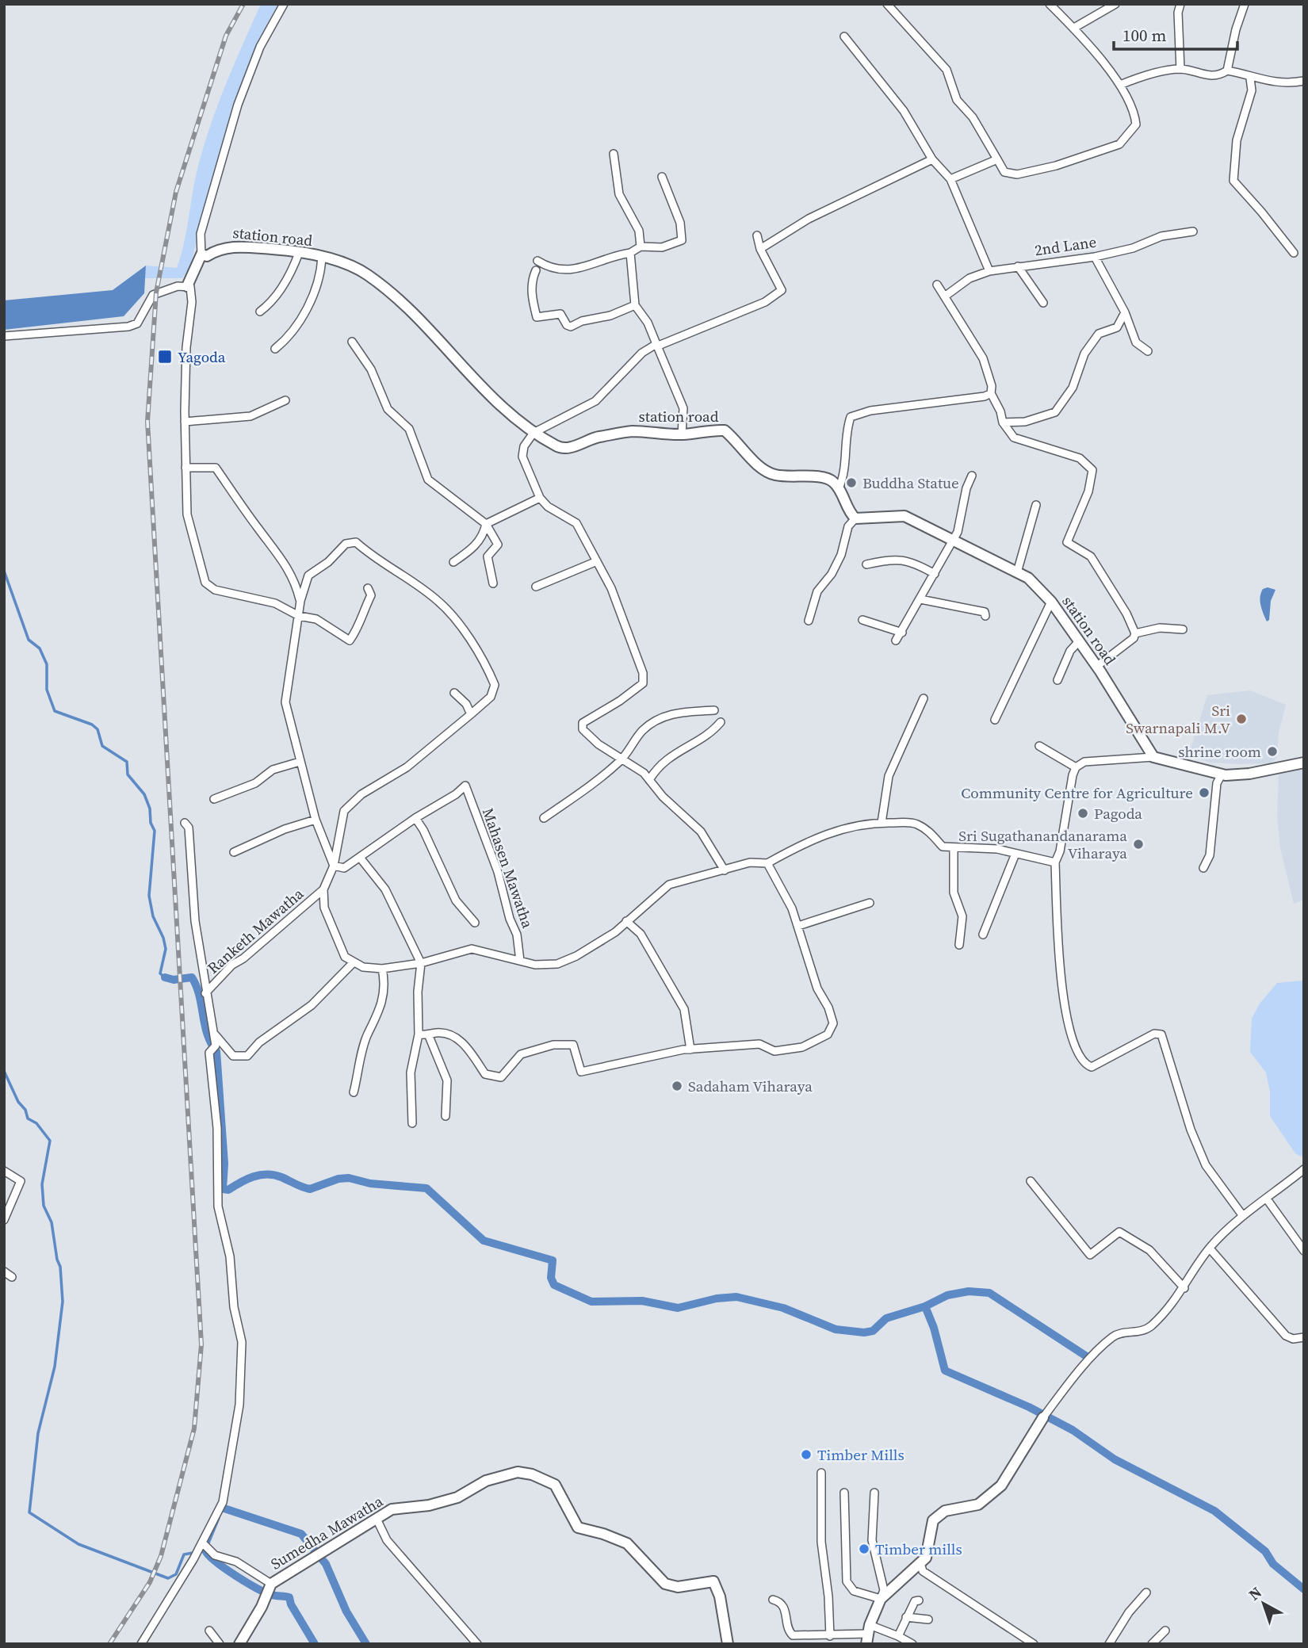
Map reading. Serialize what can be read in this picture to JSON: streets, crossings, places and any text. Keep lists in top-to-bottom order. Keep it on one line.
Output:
{"streets":{"street":["station road","2nd Lane","Mahasen Mawatha","Ranketh Mawatha","Sumedha Mawatha"]},"places":{"transit":["Yagoda"],"other":["Buddha Statue","Sri Swarnapali M.V","shrine room","Community Centre for Agriculture","Pagoda","Sri Sugathanandanarama Viharaya","Sadaham Viharaya","Timber Mills","Timber mills"]},"scale_bar":"100 m","north":"top left"}
